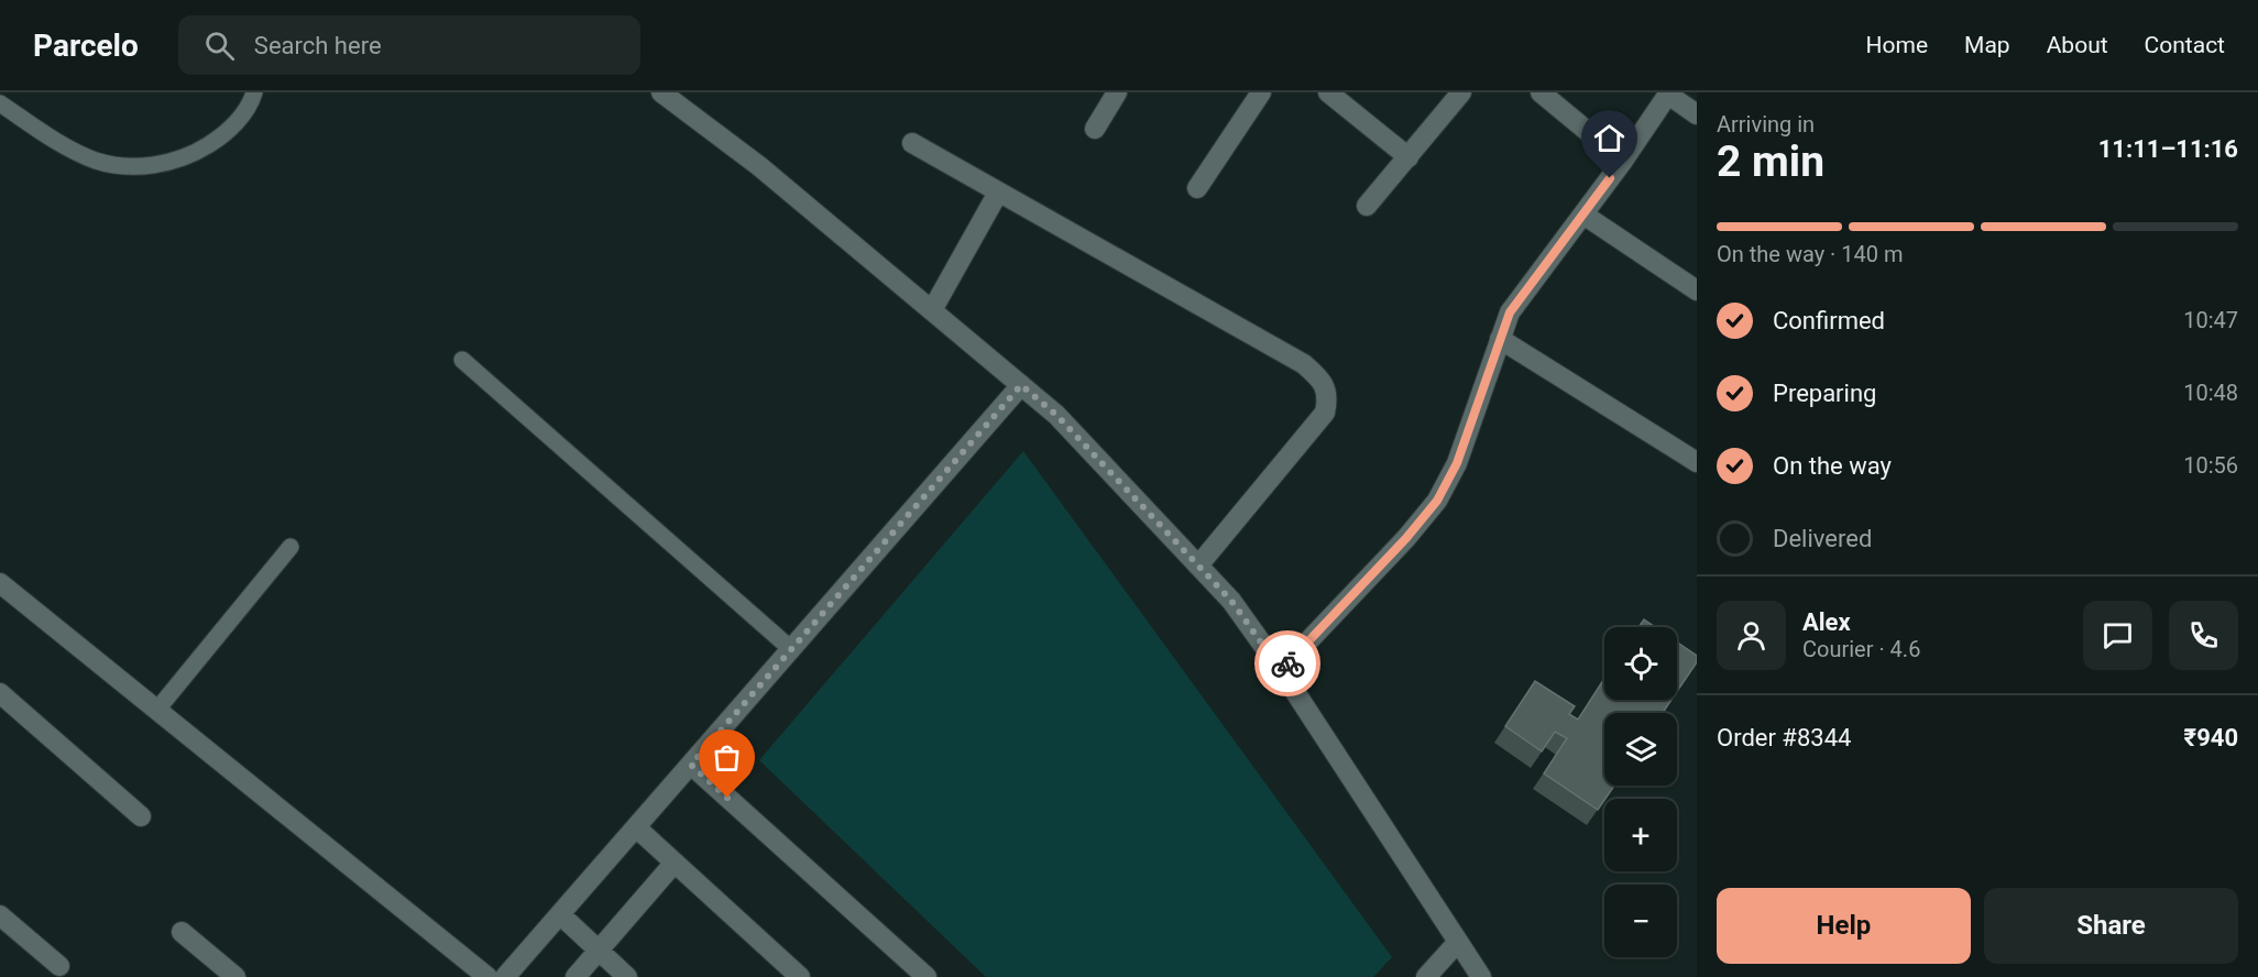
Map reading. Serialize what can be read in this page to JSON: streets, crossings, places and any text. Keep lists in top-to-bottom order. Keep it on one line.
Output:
{"page":{"header":"Parcelo","search":"Search here","nav":["Home","Map","About","Contact"],"heading":["2 min","Arriving in","11:11–11:16"],"panel":["Alex","Courier · 4.6","Order #8344","₹940"],"bar":"On the way · 140 m","list":[["Confirmed","10:47"],["Preparing","10:48"],["On the way","10:56"],"Delivered"],"map_buttons":["+","−"],"buttons":["Help","Share"]}}
